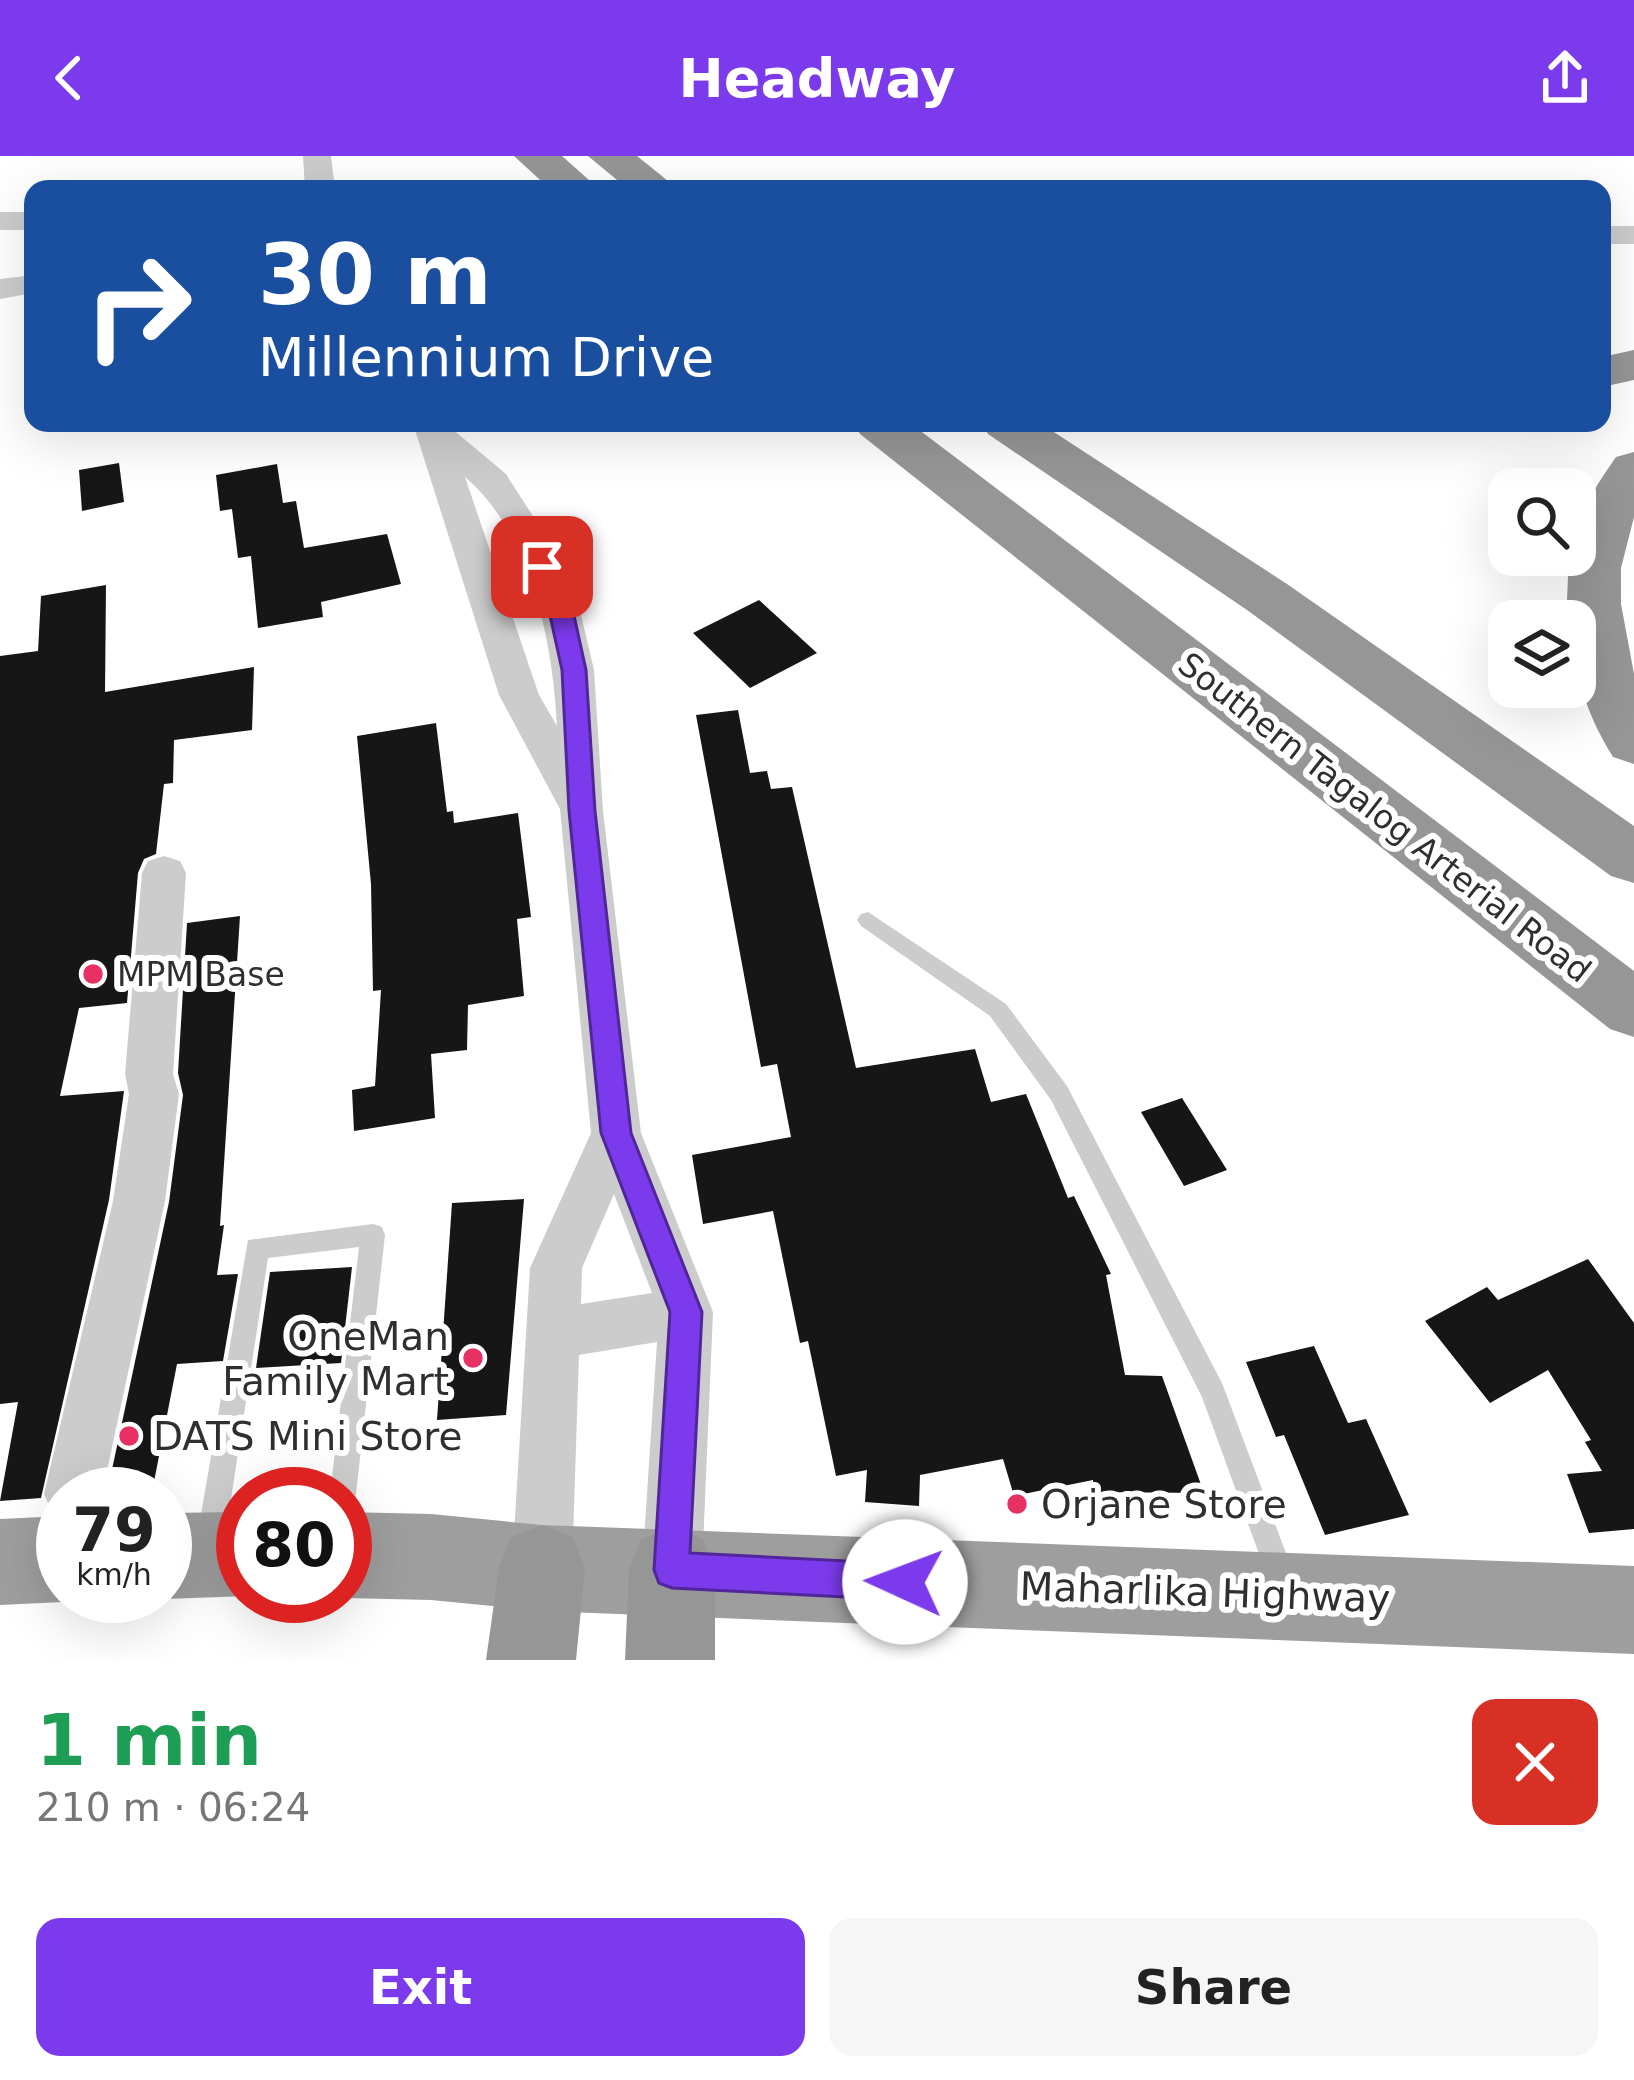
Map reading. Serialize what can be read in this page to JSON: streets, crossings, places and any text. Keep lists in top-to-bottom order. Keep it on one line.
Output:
{"streets":{"highway":["Southern Tagalog Arterial Road","Maharlika Highway"]},"places":["MPM Base","OneMan Family Mart","DATS Mini Store","Orjane Store"],"page":{"header":"Headway","turn":["30 m","Millennium Drive"],"speed":"79 km/h","limit":"80","heading":["1 min","210 m · 06:24"],"buttons":["Exit","Share"]}}
